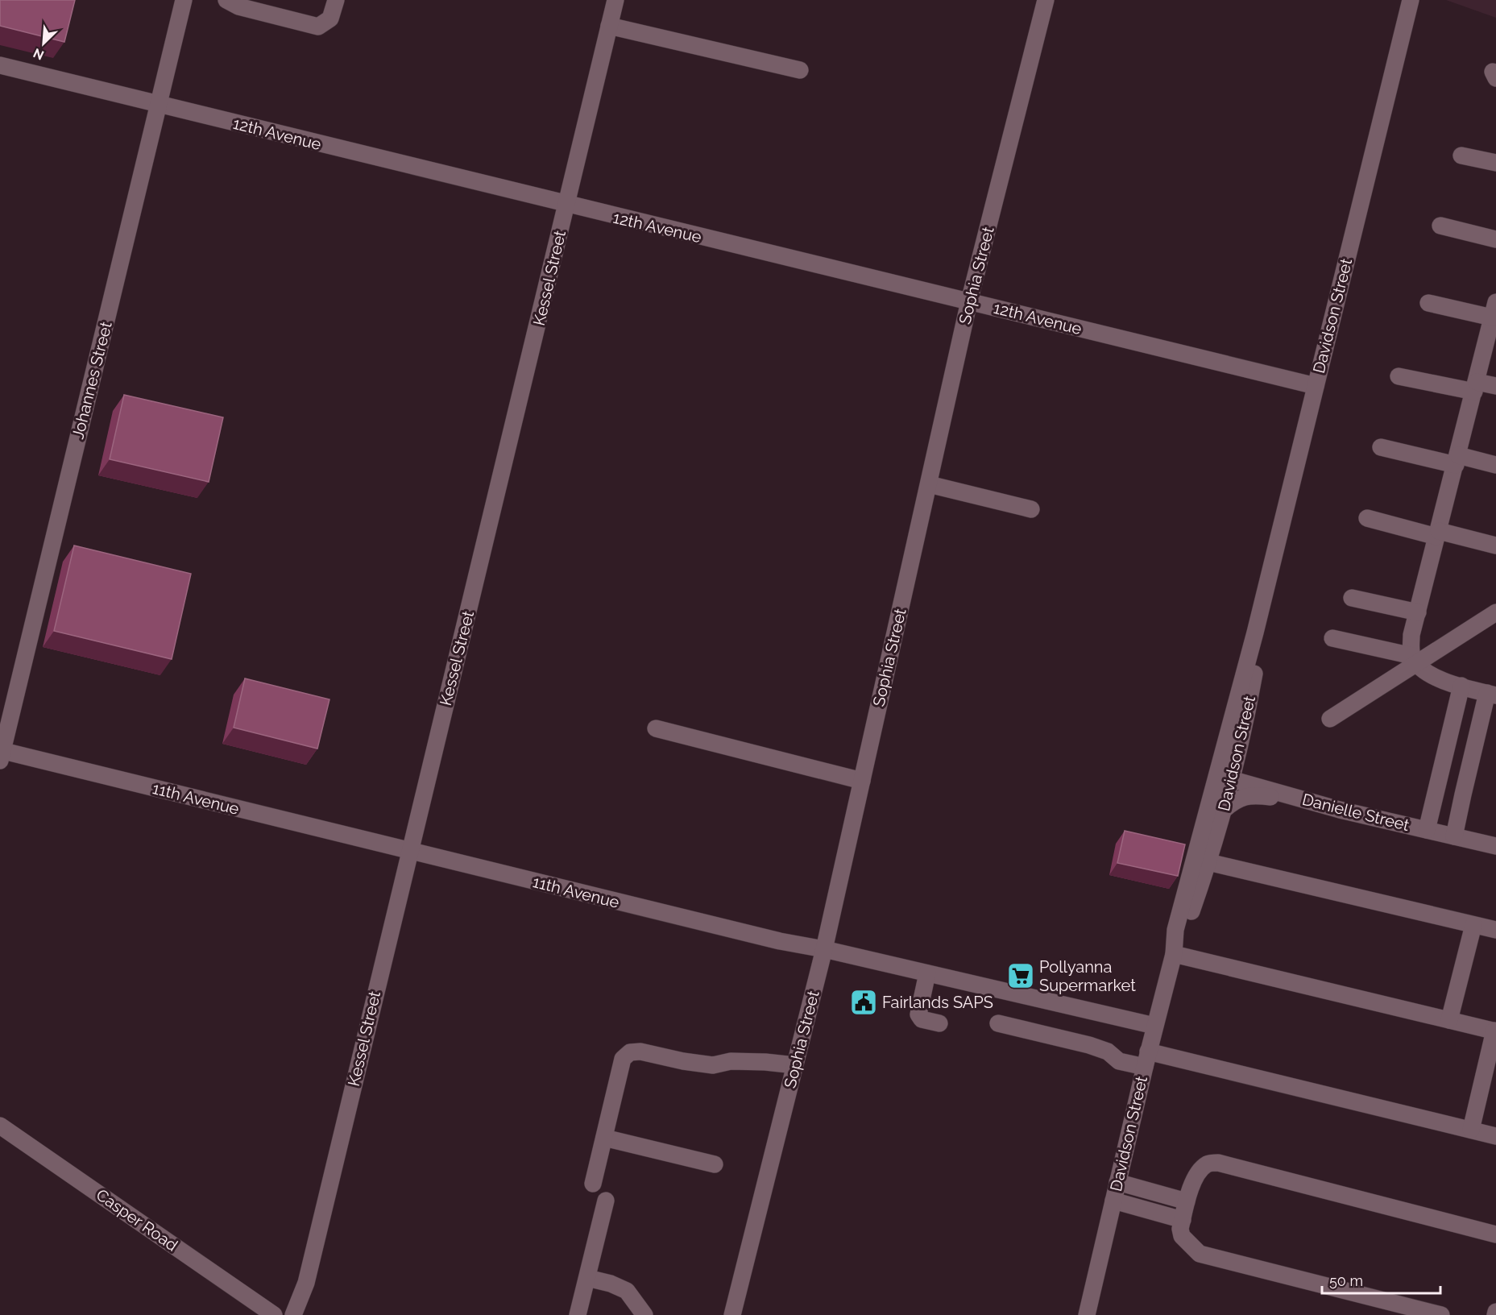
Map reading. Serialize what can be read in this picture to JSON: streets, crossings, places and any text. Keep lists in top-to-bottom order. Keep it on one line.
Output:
{"streets":{"street":["12th Avenue","Sophia Street","Kessel Street","Davidson Street","Johannes Street","11th Avenue","Danielle Street","Casper Road"]},"crossings":[["12th Avenue","Sophia Street"],["12th Avenue","Kessel Street"],["12th Avenue","Davidson Street"],["12th Avenue","Johannes Street"],["Sophia Street","11th Avenue"],["Kessel Street","11th Avenue"],["Davidson Street","11th Avenue"],["Davidson Street","Danielle Street"],["Johannes Street","11th Avenue"]],"places":{"supermarket":["Pollyanna Supermarket"],"public building":["Fairlands SAPS"]},"scale_bar":"50 m","north":"bottom left"}
